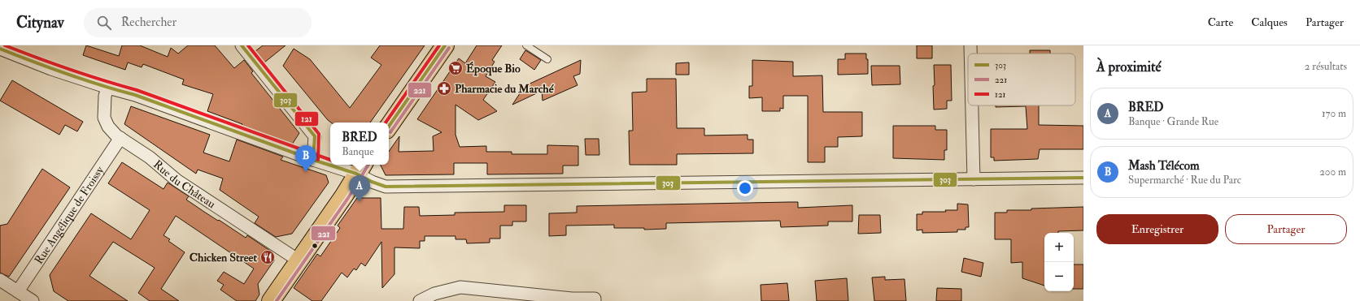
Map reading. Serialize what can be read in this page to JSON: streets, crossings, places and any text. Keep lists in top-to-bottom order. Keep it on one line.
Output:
{"streets":{"street":["Rue du Château","Rue Angélique de Froissy"]},"crossings":[["Rue du Château","Rue Angélique de Froissy"]],"places":{"supermarket":["Époque Bio"],"pharmacy":["Pharmacie du Marché"],"restaurant":["Chicken Street"]},"lines":["transit line 303","transit line 121","transit line 221"],"legend":["303","221","121"],"page":{"header":"Citynav","search":"Rechercher","nav":["Carte","Calques","Partager"],"heading":["À proximité","2 résultats"],"list":[{"mark":"A","name":"BRED","note":"Banque · Grande Rue","value":"170 m"},{"mark":"B","name":"Mash Télécom","note":"Supermarché · Rue du Parc","value":"200 m"}],"popup":["BRED","Banque"],"pins":["B","A"],"buttons":["Enregistrer","Partager"],"map_buttons":["+","−"]}}
